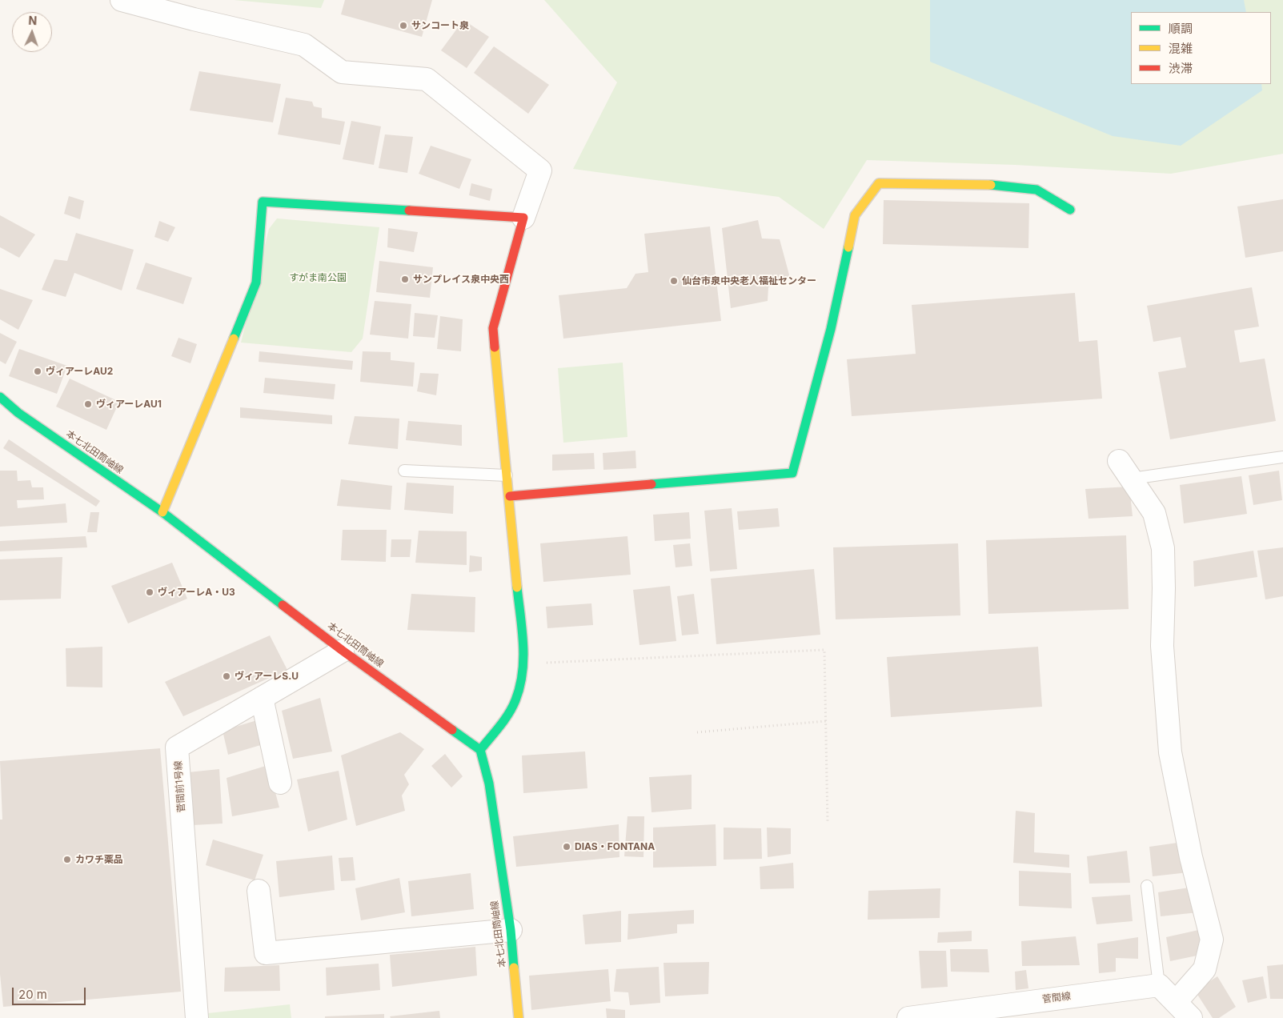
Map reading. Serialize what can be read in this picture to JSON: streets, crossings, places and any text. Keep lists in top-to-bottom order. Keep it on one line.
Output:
{"streets":{"street":["本七北田筒岫線","菅間前1号線","菅間線"]},"crossings":[["本七北田筒岫線","菅間前1号線"]],"parks":["すがま南公園"],"places":["サンコート泉","サンプレイス泉中央西","仙台市泉中央老人福祉センター","ヴィアーレAU2","ヴィアーレAU1","ヴィアーレA・U3","ヴィアーレS.U","DIAS・FONTANA","カワチ薬品"],"legend":["順調","混雑","渋滞"],"scale_bar":"20 m","north":"top"}
